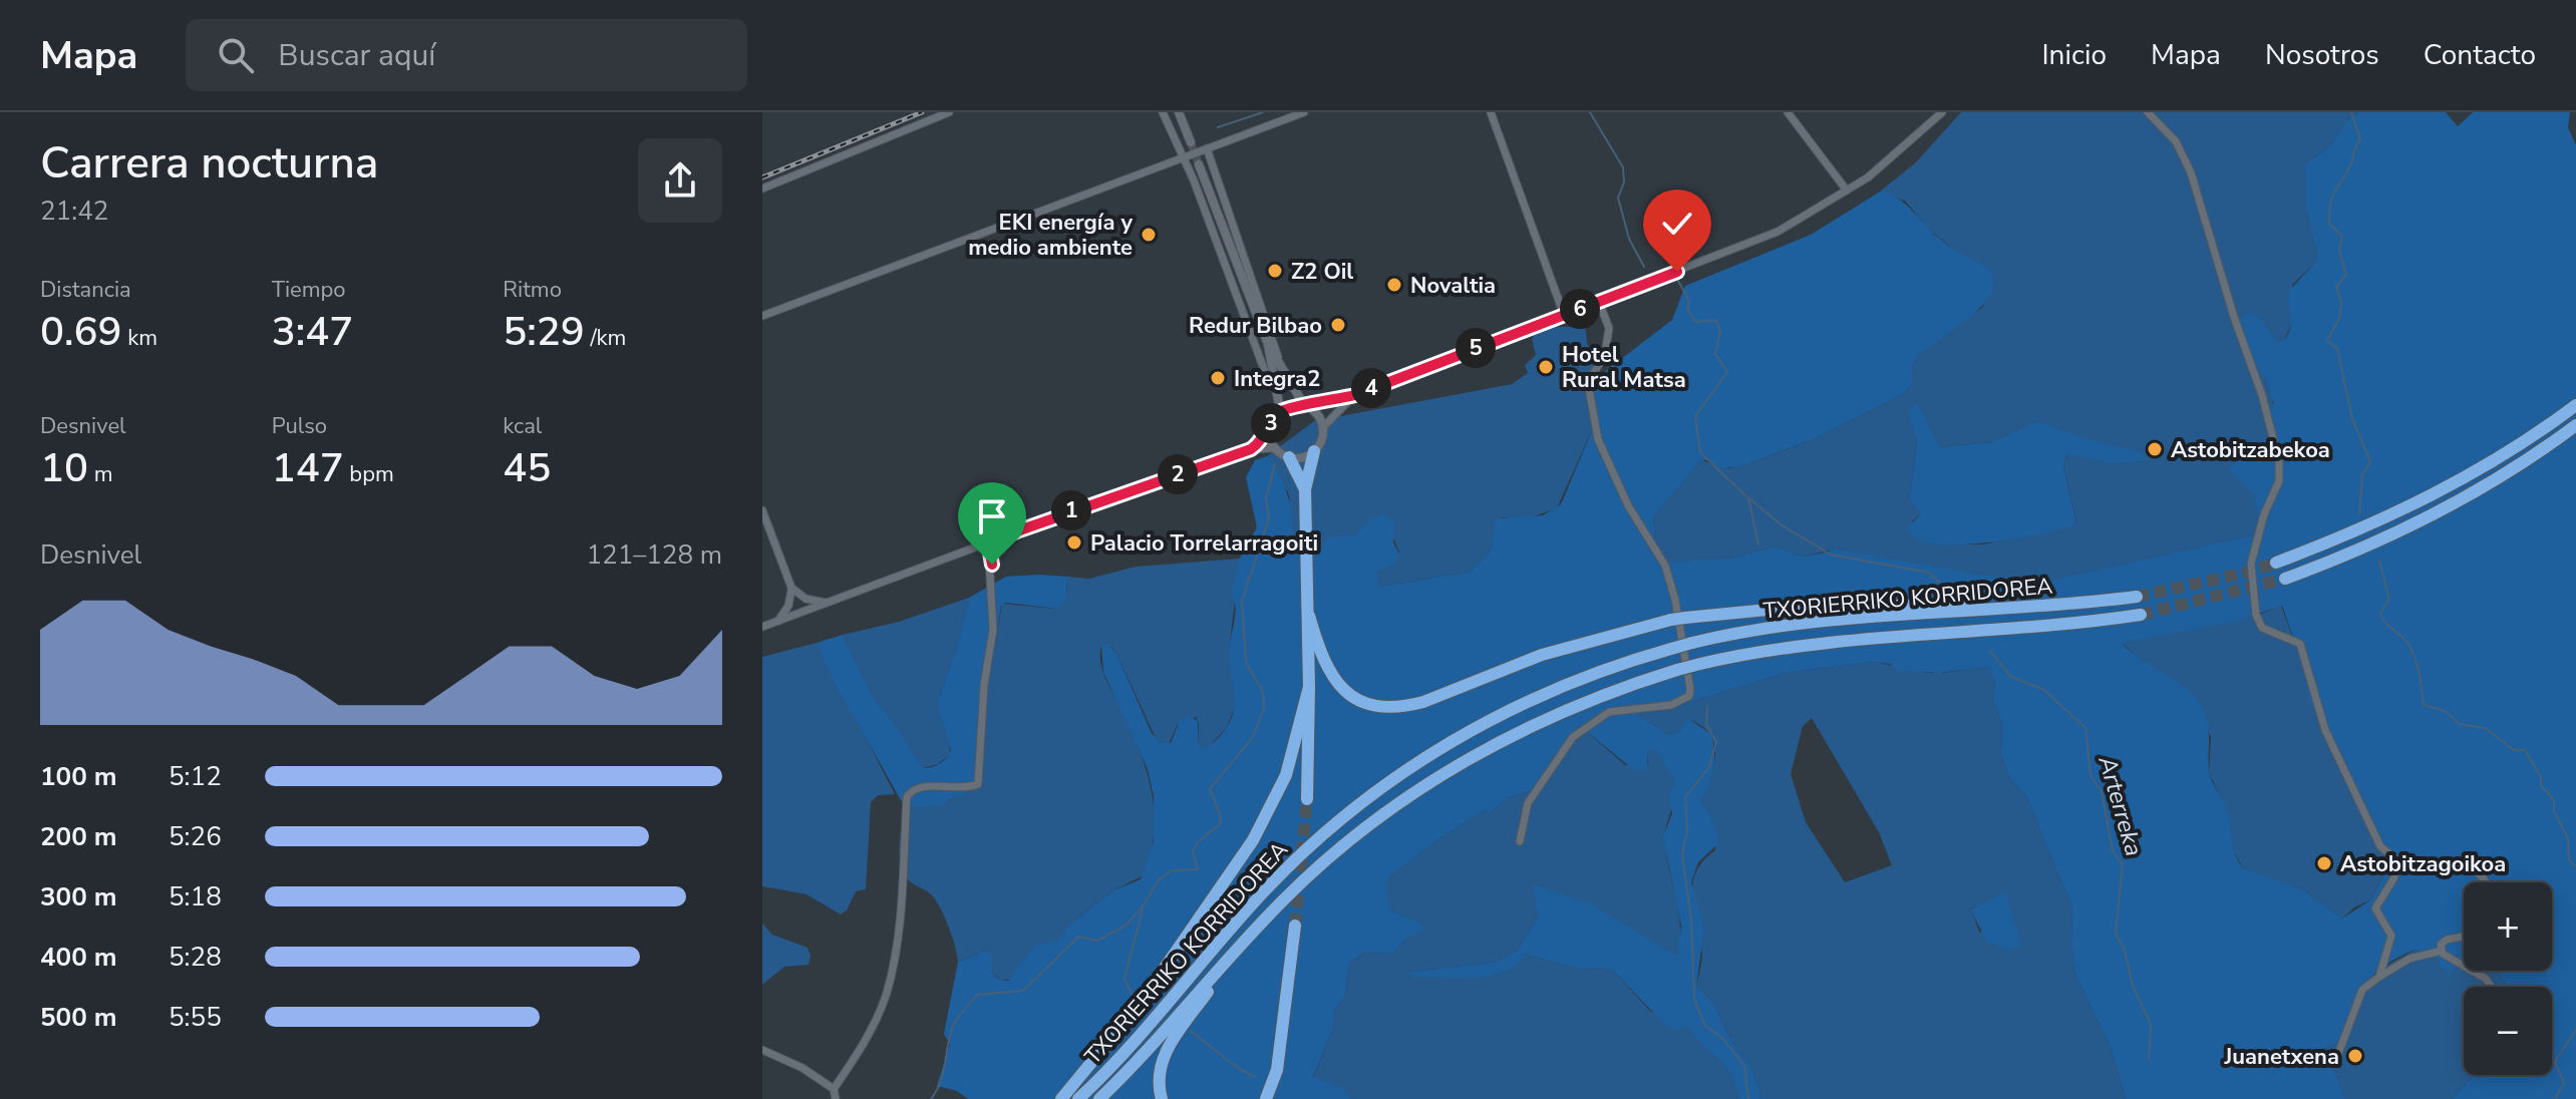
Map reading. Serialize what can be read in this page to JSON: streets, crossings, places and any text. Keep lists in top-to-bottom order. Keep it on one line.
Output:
{"streets":{"highway":["TXORIERRIKO KORRIDOREA"]},"water":["Arterreka"],"places":["EKI energía y medio ambiente","Z2 Oil","Novaltia","Redur Bilbao","Hotel Rural Matsa","Integra2","Astobitzabekoa","Palacio Torrelarragoiti","Astobitzagoikoa","Juanetxena"],"page":{"header":"Mapa","search":"Buscar aquí","nav":["Inicio","Mapa","Nosotros","Contacto"],"heading":["Carrera nocturna","21:42"],"stats":[["Distancia","0.69 km"],["Tiempo","3:47"],["Ritmo","5:29 /km"],["Desnivel","10 m"],["Pulso","147 bpm"],["kcal","45"]],"pins":["6","5","4","3","2","1"],"chart":["Desnivel","121–128 m"],"list":[{"name":"100 m","note":"5:12"},{"name":"200 m","note":"5:26"},{"name":"300 m","note":"5:18"},{"name":"400 m","note":"5:28"},{"name":"500 m","note":"5:55"}],"map_buttons":["+","−"]}}
